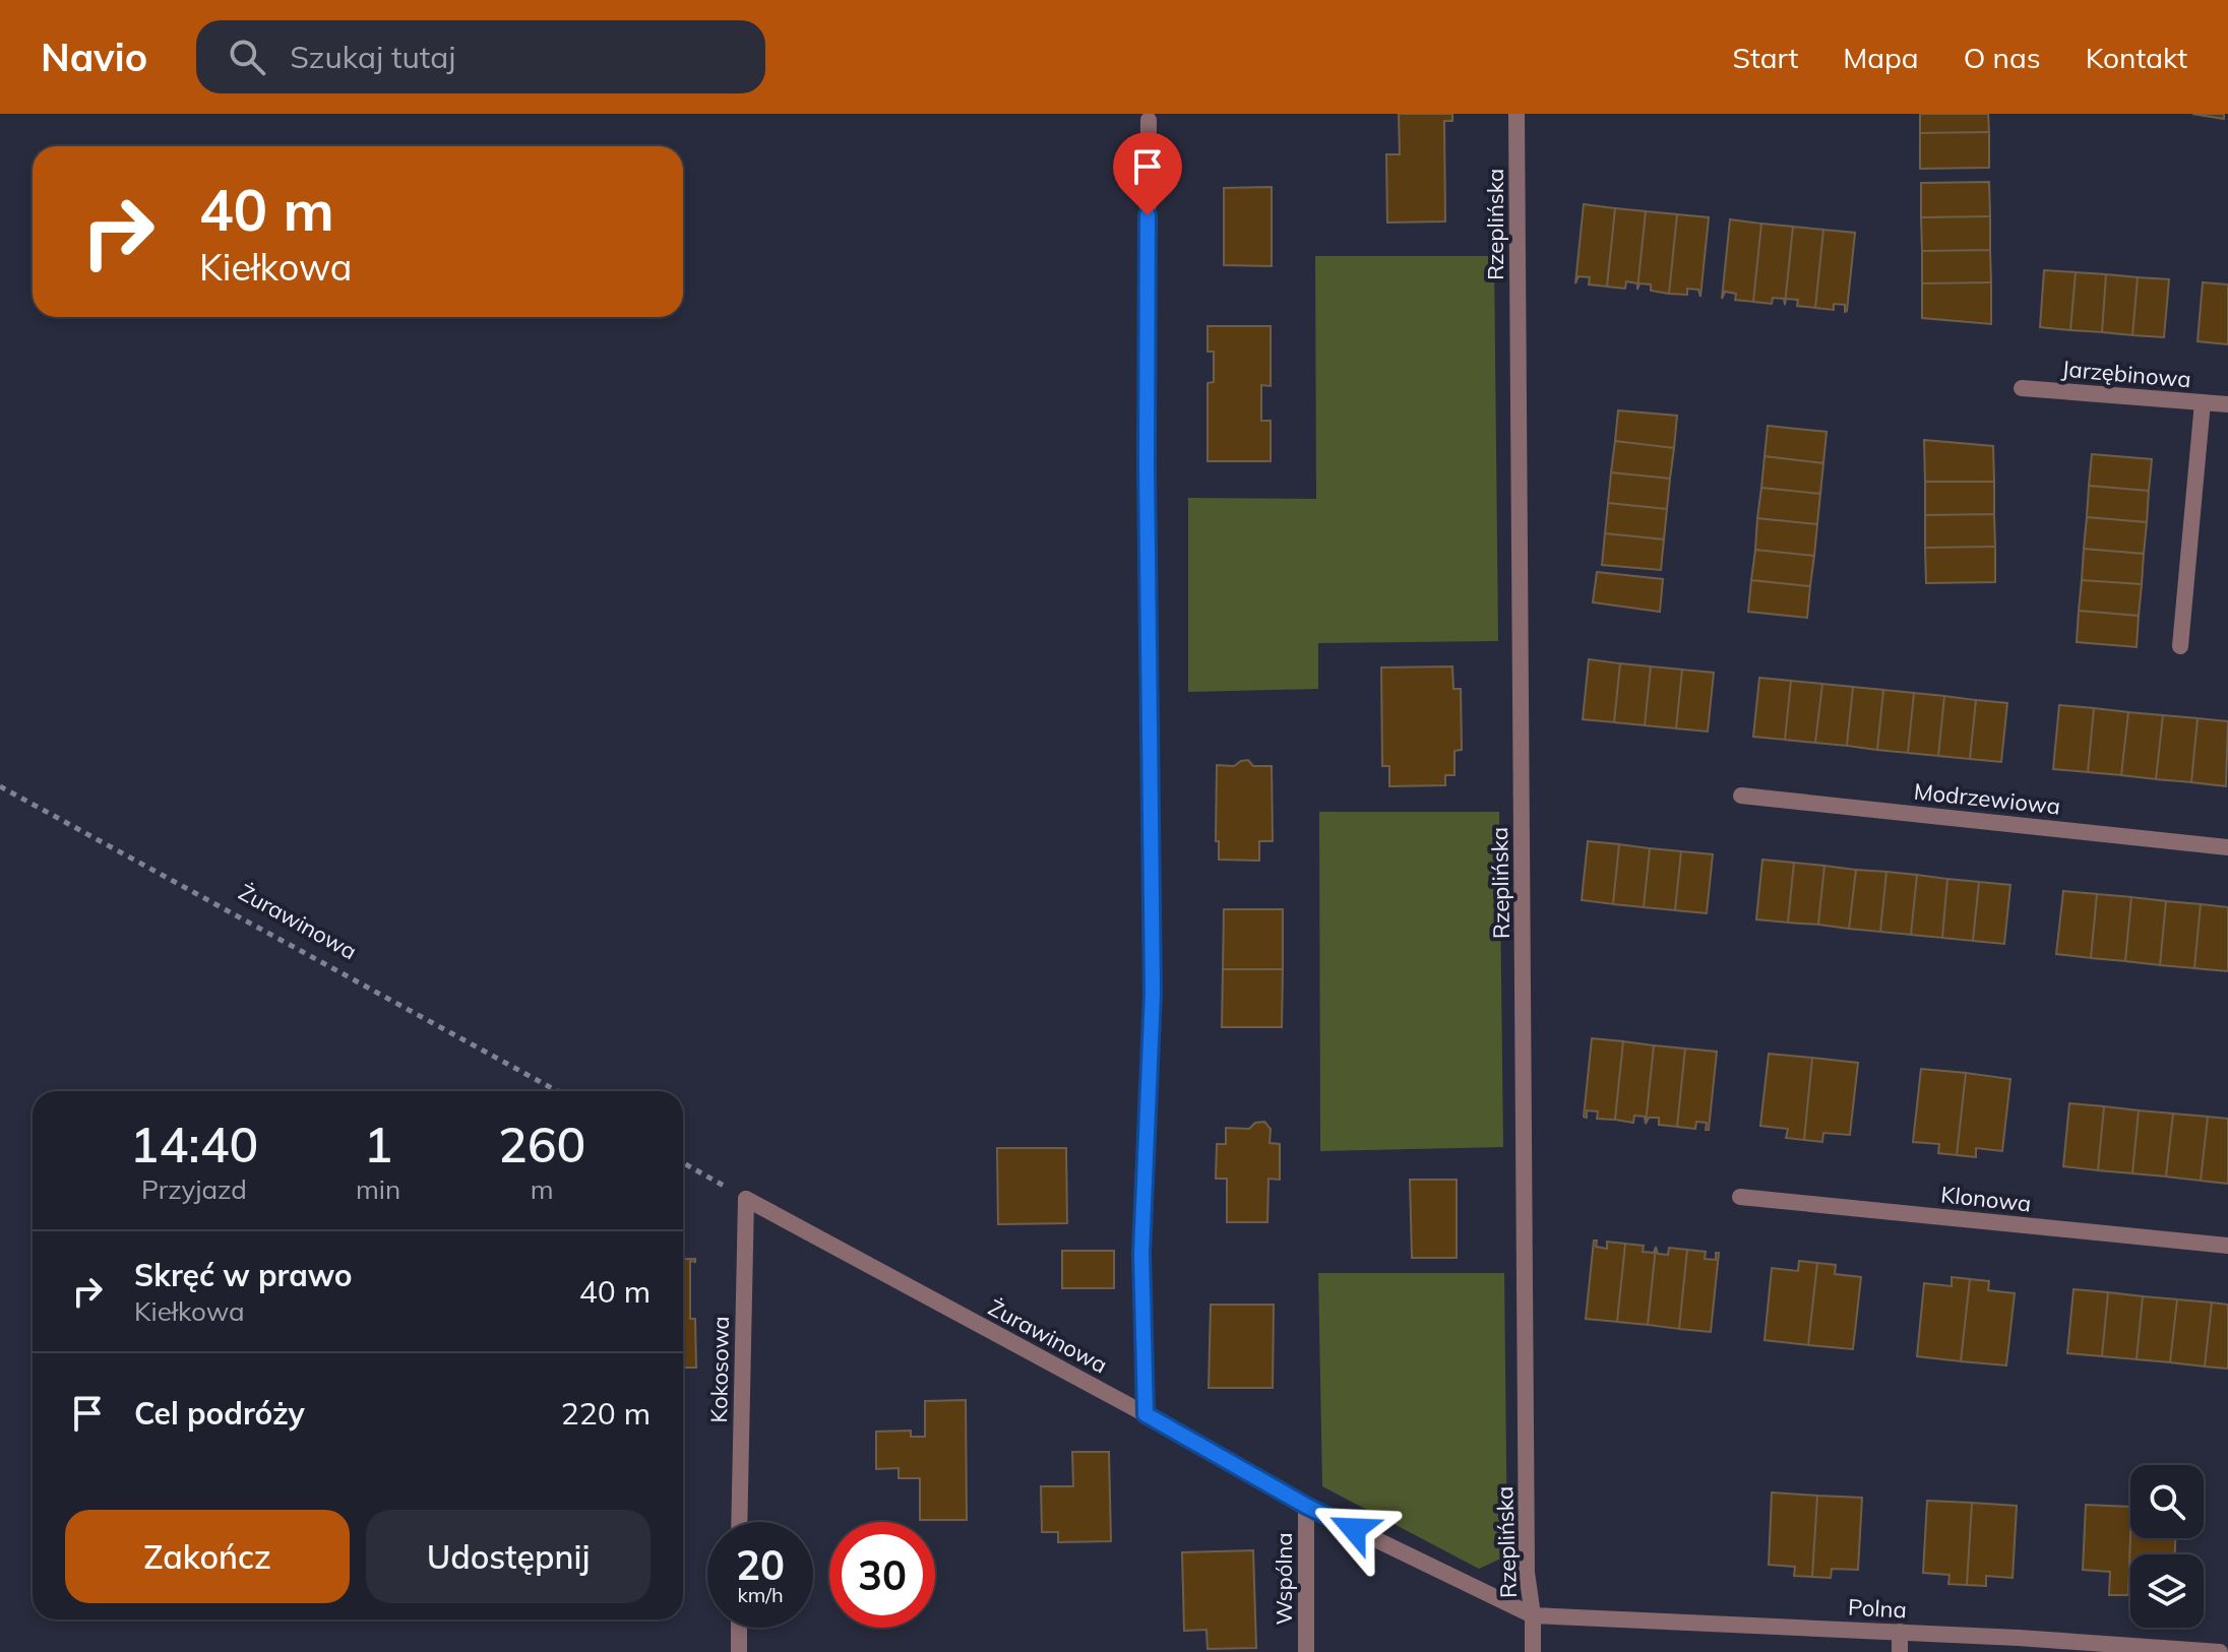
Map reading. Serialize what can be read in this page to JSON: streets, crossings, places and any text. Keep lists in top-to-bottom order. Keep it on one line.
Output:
{"streets":{"street":["Rzeplińska","Jarzębinowa","Modrzewiowa","Żurawinowa","Klonowa","Kokosowa","Wspólna","Polna"]},"crossings":[["Rzeplińska","Żurawinowa"],["Rzeplińska","Polna"],["Żurawinowa","Kokosowa"],["Żurawinowa","Wspólna"],["Żurawinowa","Polna"]],"page":{"header":"Navio","search":"Szukaj tutaj","nav":["Start","Mapa","O nas","Kontakt"],"turn":["40 m","Kiełkowa"],"eta":["14:40","Przyjazd","1","min","260","m"],"list":[{"name":"Skręć w prawo","note":"Kiełkowa","value":"40 m"},{"name":"Cel podróży","value":"220 m"}],"buttons":["Zakończ","Udostępnij"],"speed":"20 km/h","limit":"30"}}
